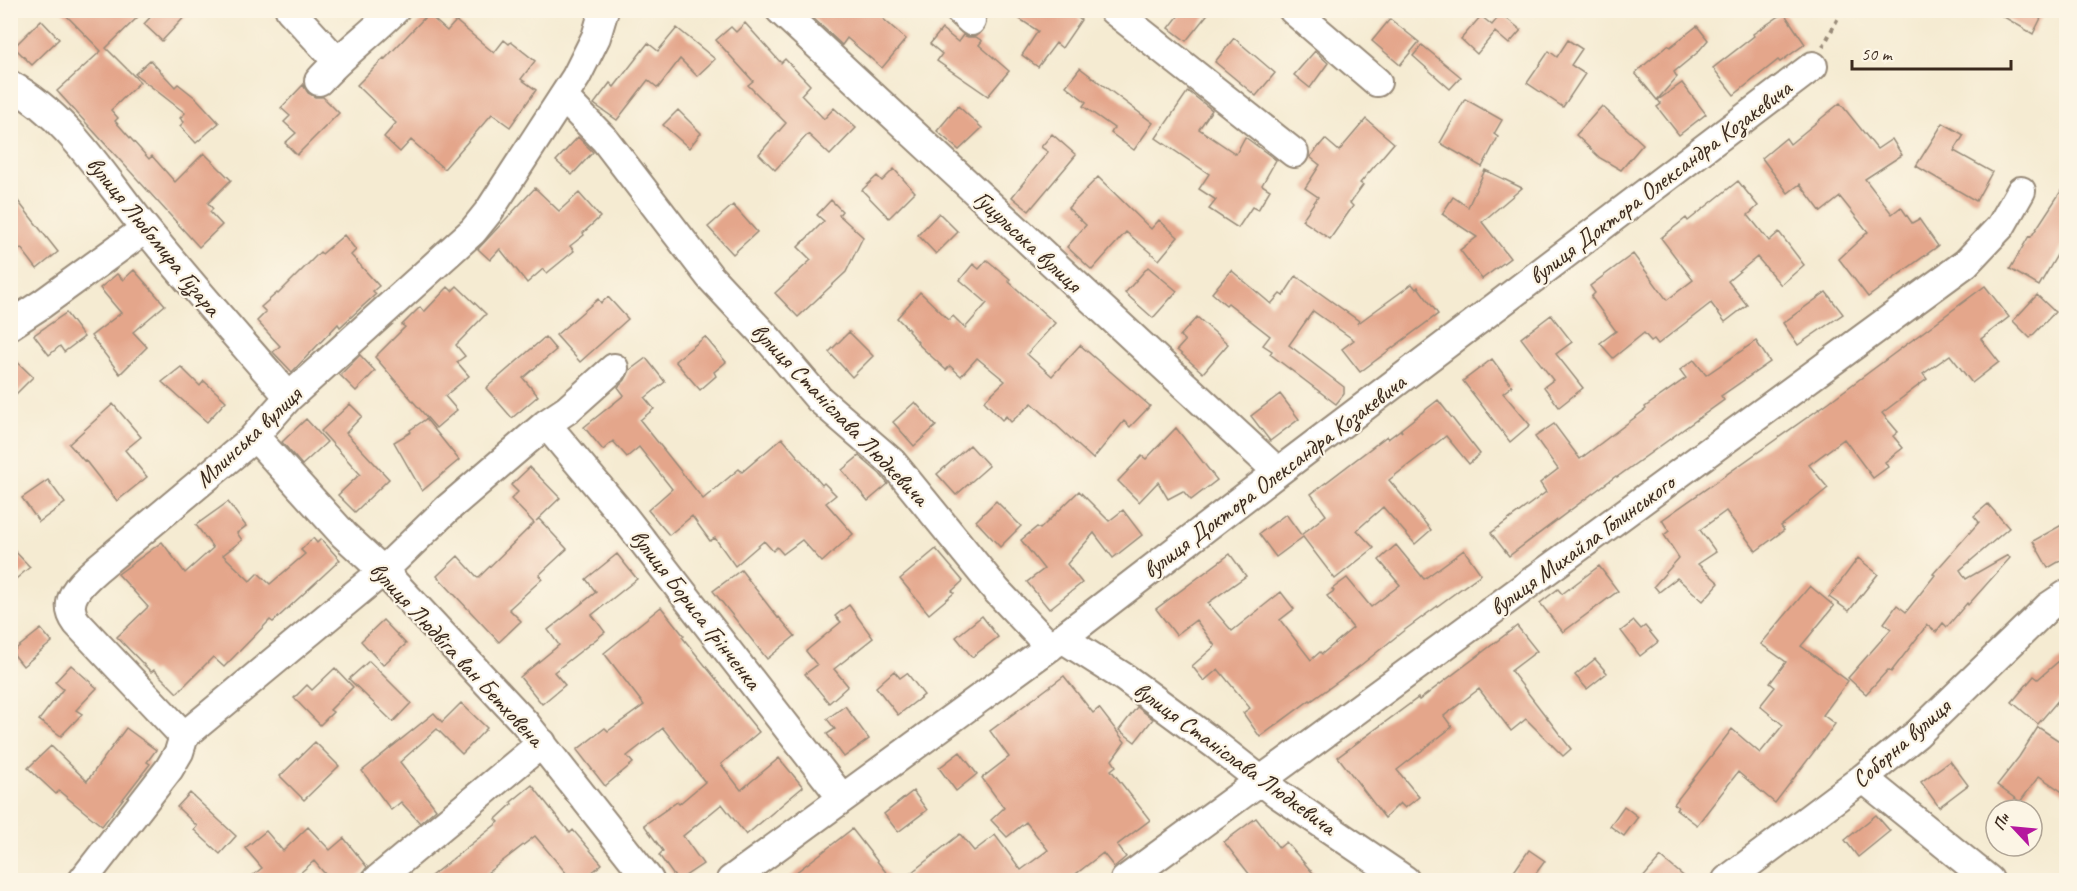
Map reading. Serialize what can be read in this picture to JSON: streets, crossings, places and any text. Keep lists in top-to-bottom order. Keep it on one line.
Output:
{"streets":{"street":["вулиця Доктора Олександра Козакевича","вулиця Любомира Гузара","Гуцульська вулиця","вулиця Станіслава Людкевича","Млинська вулиця","вулиця Михайла Голинського","вулиця Бориса Грінченка","вулиця Людвіга ван Бетховена","Соборна вулиця"]},"crossings":[["вулиця Доктора Олександра Козакевича","Гуцульська вулиця"],["вулиця Доктора Олександра Козакевича","вулиця Станіслава Людкевича"],["вулиця Доктора Олександра Козакевича","вулиця Бориса Грінченка"],["вулиця Любомира Гузара","Млинська вулиця"],["вулиця Станіслава Людкевича","Млинська вулиця"],["вулиця Станіслава Людкевича","вулиця Михайла Голинського"],["Млинська вулиця","вулиця Людвіга ван Бетховена"]],"scale_bar":"50 m","north":"top left"}
